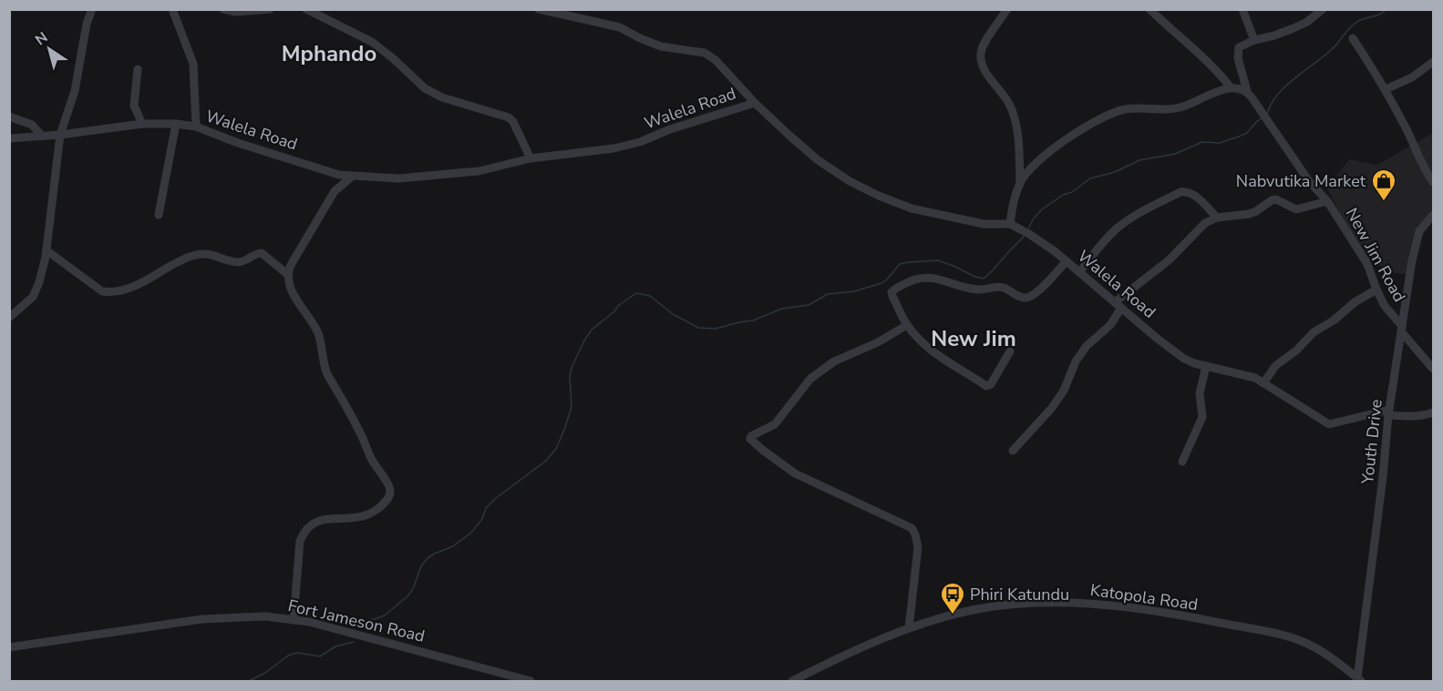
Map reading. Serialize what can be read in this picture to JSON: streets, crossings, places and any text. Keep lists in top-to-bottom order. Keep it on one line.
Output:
{"streets":{"street":["Walela Road","New Jim Road","Youth Drive","Katopola Road","Fort Jameson Road"]},"crossings":[["Walela Road","Youth Drive"],["New Jim Road","Youth Drive"],["Youth Drive","Katopola Road"]],"districts":["Mphando","New Jim"],"places":{"shop":["Nabvutika Market"],"bus stop":["Phiri Katundu"]},"north":"top left"}
